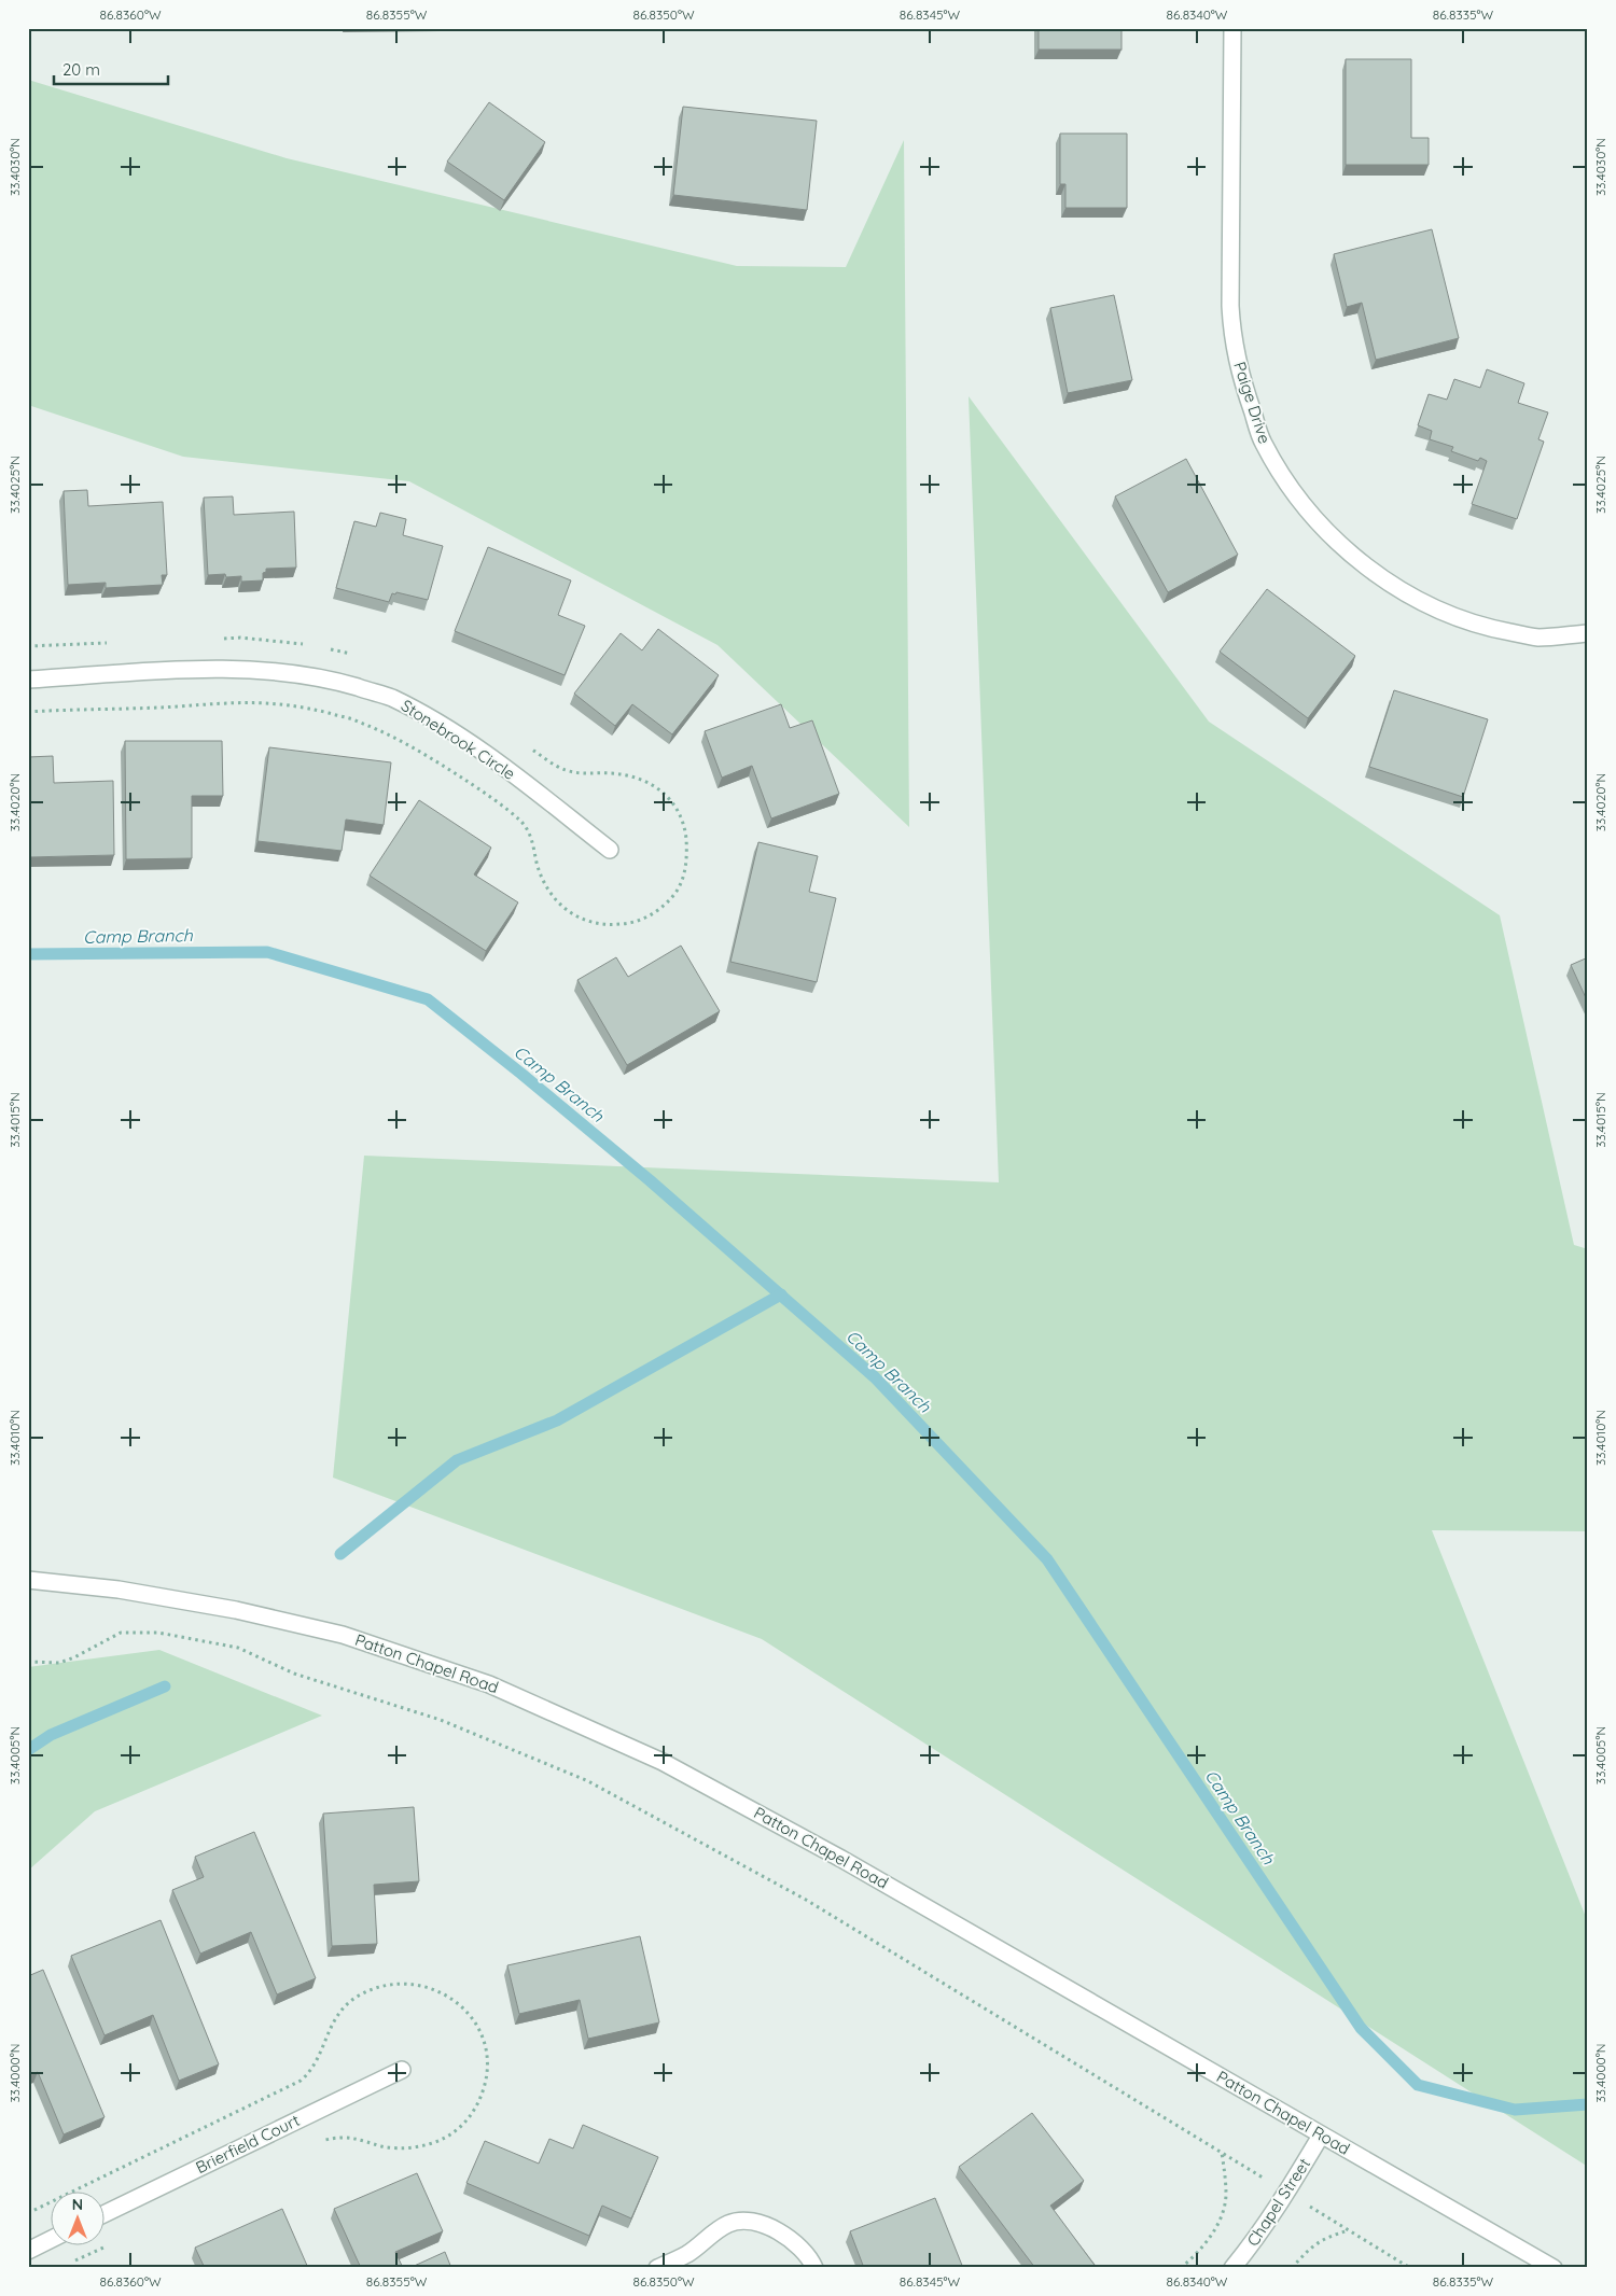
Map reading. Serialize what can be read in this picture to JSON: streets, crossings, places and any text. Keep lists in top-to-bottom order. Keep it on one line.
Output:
{"streets":{"street":["Paige Drive","Stonebrook Circle","Patton Chapel Road","Brierfield Court","Chapel Street"]},"crossings":[["Patton Chapel Road","Chapel Street"]],"water":["Camp Branch"],"scale_bar":"20 m","north":"top","coordinates":["86.8360°W","86.8355°W","86.8350°W","86.8345°W","86.8340°W","86.8335°W","33.4030°N","33.4025°N","33.4020°N","33.4015°N","33.4010°N","33.4005°N","33.4000°N"]}
